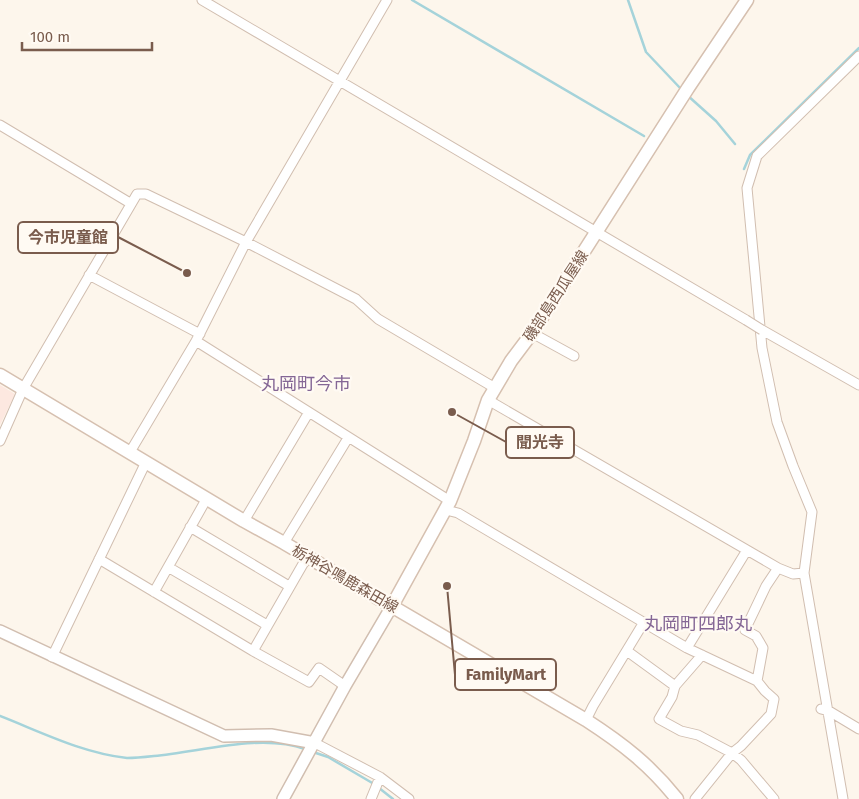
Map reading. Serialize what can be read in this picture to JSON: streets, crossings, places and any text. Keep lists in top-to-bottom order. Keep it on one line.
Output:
{"streets":{"main road":["磯部島西瓜屋線","栃神谷鳴鹿森田線"]},"crossings":[["磯部島西瓜屋線","栃神谷鳴鹿森田線"]],"districts":["丸岡町今市","丸岡町四郎丸"],"places":["今市児童館","聞光寺","FamilyMart"],"scale_bar":"100 m"}
